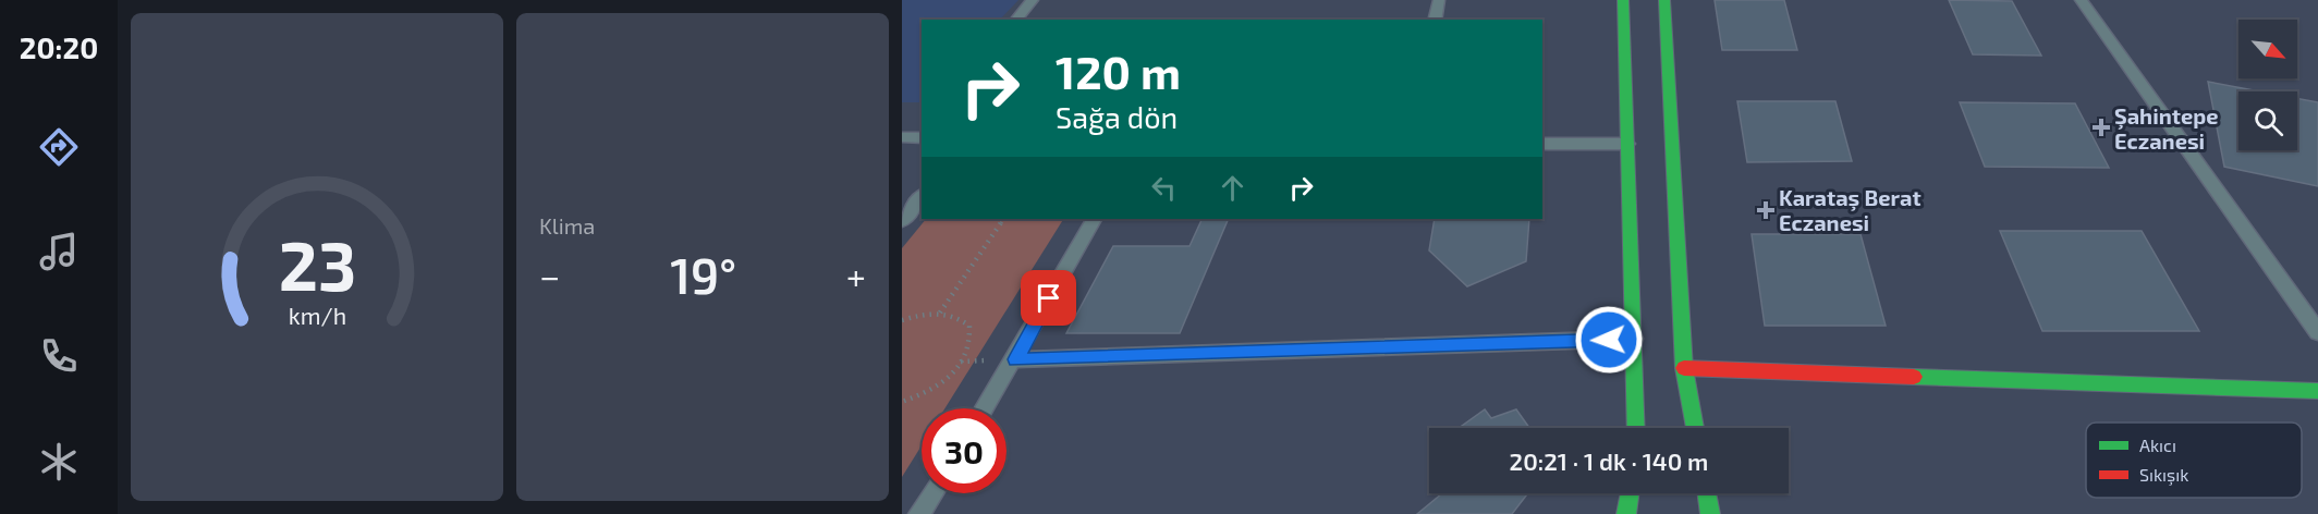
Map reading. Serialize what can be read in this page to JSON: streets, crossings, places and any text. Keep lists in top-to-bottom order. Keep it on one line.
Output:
{"places":{"health":["Şahintepe Eczanesi","Karataş Berat Eczanesi"]},"legend":["Akıcı","Sıkışık"],"north":"bottom right","page":{"tabs":"20:20","tile":"Klima","turn":["120 m","Sağa dön"],"heat":["−","19°","+"],"limit":"30","trip":"20:21 · 1 dk · 140 m","gauge":["23","km/h"]}}
